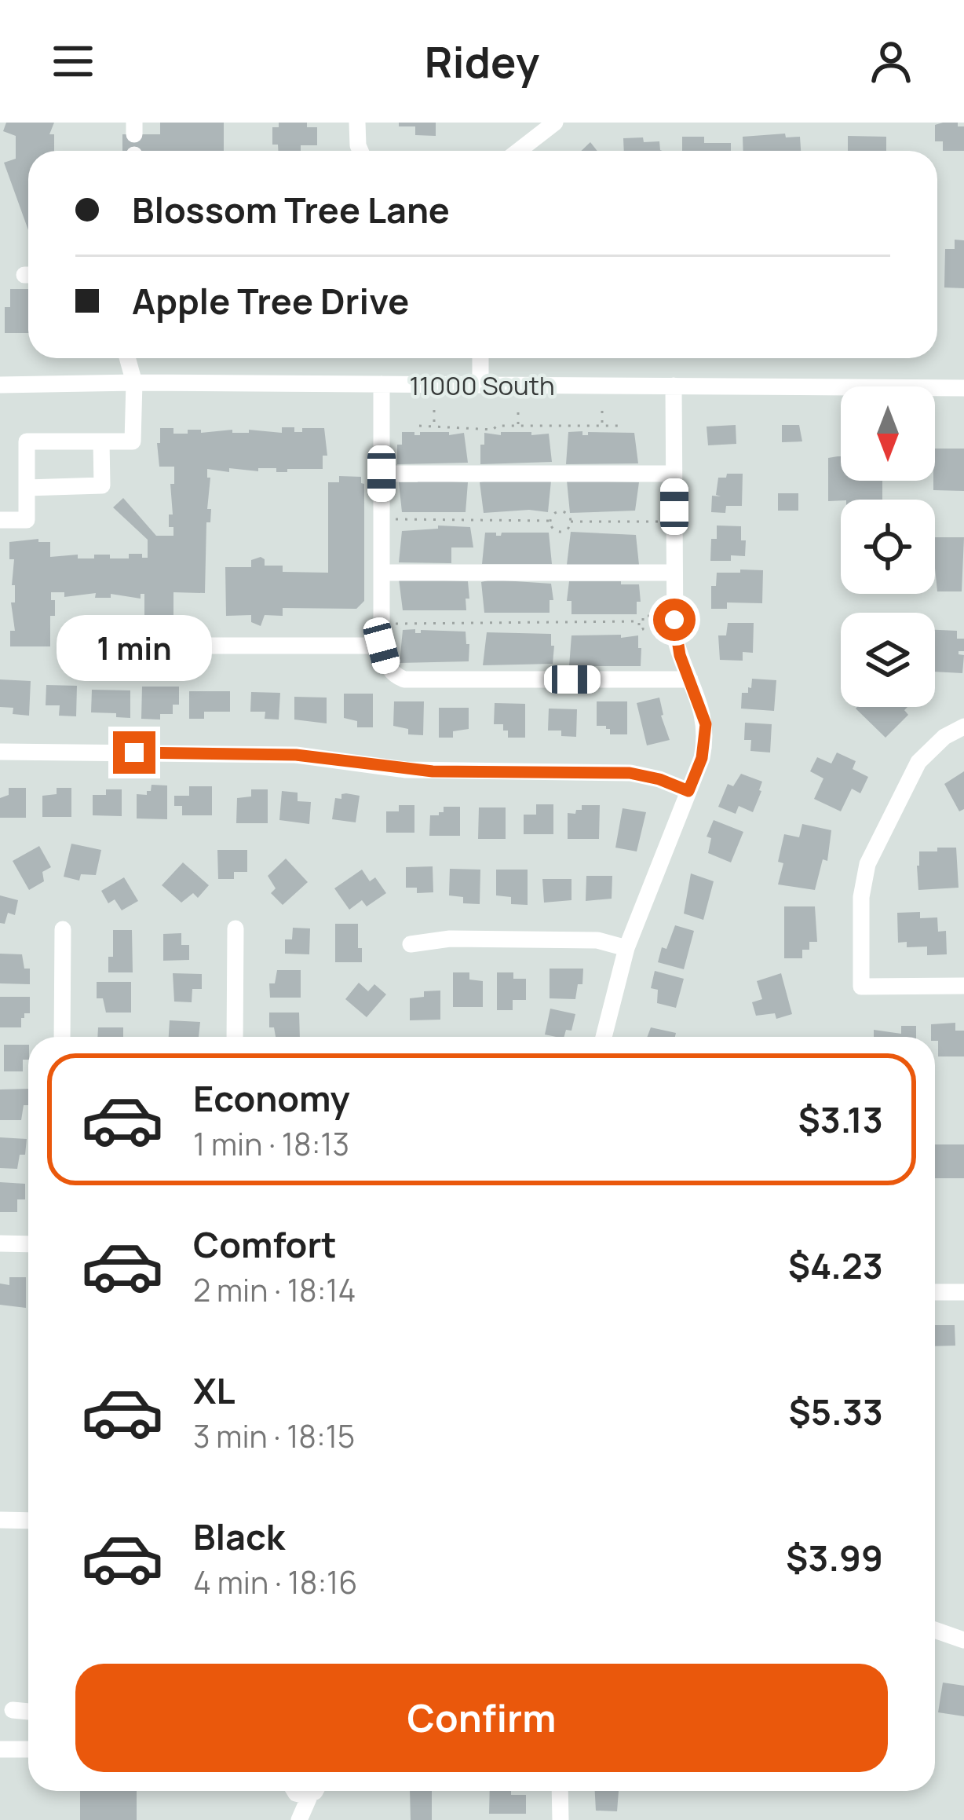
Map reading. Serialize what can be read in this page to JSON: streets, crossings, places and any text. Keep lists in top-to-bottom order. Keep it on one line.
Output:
{"streets":{"street":["11000 South"]},"north":"bottom","page":{"header":"Ridey","banner":["Blossom Tree Lane","Apple Tree Drive"],"bubble":"1 min","list":[{"name":"Economy","note":"1 min · 18:13","value":"$3.13"},{"name":"Comfort","note":"2 min · 18:14","value":"$4.23"},{"name":"XL","note":"3 min · 18:15","value":"$5.33"},{"name":"Black","note":"4 min · 18:16","value":"$3.99"}],"buttons":"Confirm"}}
